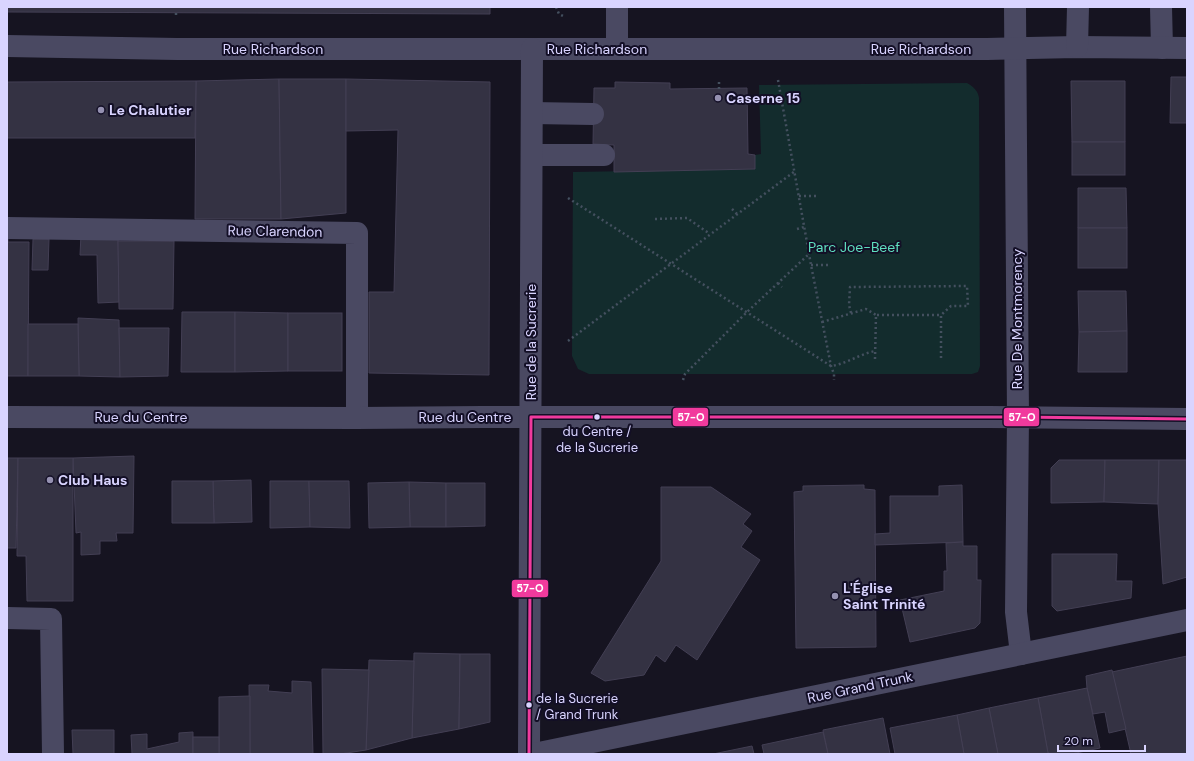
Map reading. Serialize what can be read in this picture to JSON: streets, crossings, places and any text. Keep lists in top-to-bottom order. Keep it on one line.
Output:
{"streets":{"street":["Rue Richardson","Rue Clarendon","Rue De Montmorency","Rue de la Sucrerie","Rue du Centre","Rue Grand Trunk"]},"crossings":[["Rue Richardson","Rue De Montmorency"],["Rue Richardson","Rue de la Sucrerie"],["Rue Clarendon","Rue du Centre"],["Rue De Montmorency","Rue du Centre"],["Rue De Montmorency","Rue Grand Trunk"],["Rue de la Sucrerie","Rue du Centre"]],"parks":["Parc Joe-Beef"],"places":["Caserne 15","Le Chalutier","du Centre / de la Sucrerie","Club Haus","L'Église Saint Trinité","de la Sucrerie / Grand Trunk"],"lines":["transit line 57-O"],"scale_bar":"20 m"}
